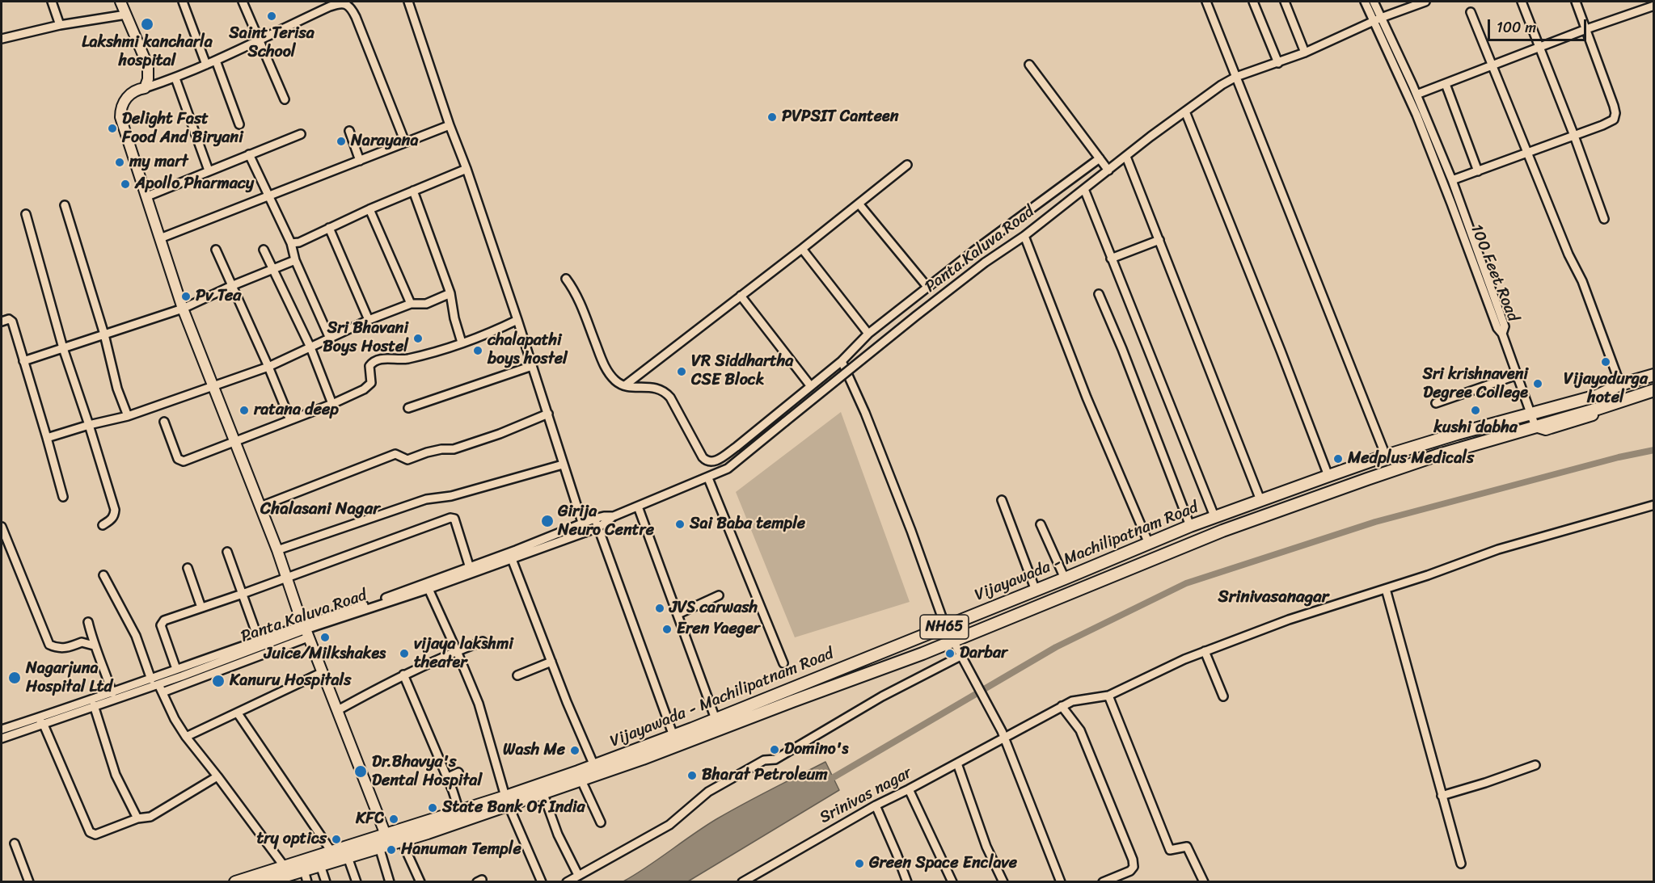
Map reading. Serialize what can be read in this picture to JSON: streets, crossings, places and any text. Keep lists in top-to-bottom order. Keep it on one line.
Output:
{"streets":{"highway":["Vijayawada - Machilipatnam Road","NH65"],"street":["Panta Kaluva Road","100 Feet Road","Srinivas nagar"]},"crossings":[["Panta Kaluva Road","100 Feet Road"]],"districts":["Chalasani Nagar","Srinivasanagar"],"places":["Saint Terisa School","Lakshmi kancharla hospital","PVPSIT Canteen","Delight Fast Food And Biryani","Narayana","my mart","Apollo Pharmacy","Pv Tea","Sri Bhavani Boys Hostel","chalapathi boys hostel","Vijayadurga hotel","VR Siddhartha CSE Block","Sri krishnaveni Degree College","ratana deep","kushi dabha","Medplus Medicals","Girija Neuro Centre","Sai Baba temple","JVS carwash","Eren Yaeger","Juice/Milkshakes","vijaya lakshmi theater","Darbar","Nagarjuna Hospital Ltd","Kanuru Hospitals","Domino's","Wash Me","Dr.Bhavya's Dental Hospital","Bharat Petroleum","State Bank Of India","KFC","try optics","Hanuman Temple","Green Space Enclave"],"scale_bar":"100 m"}
